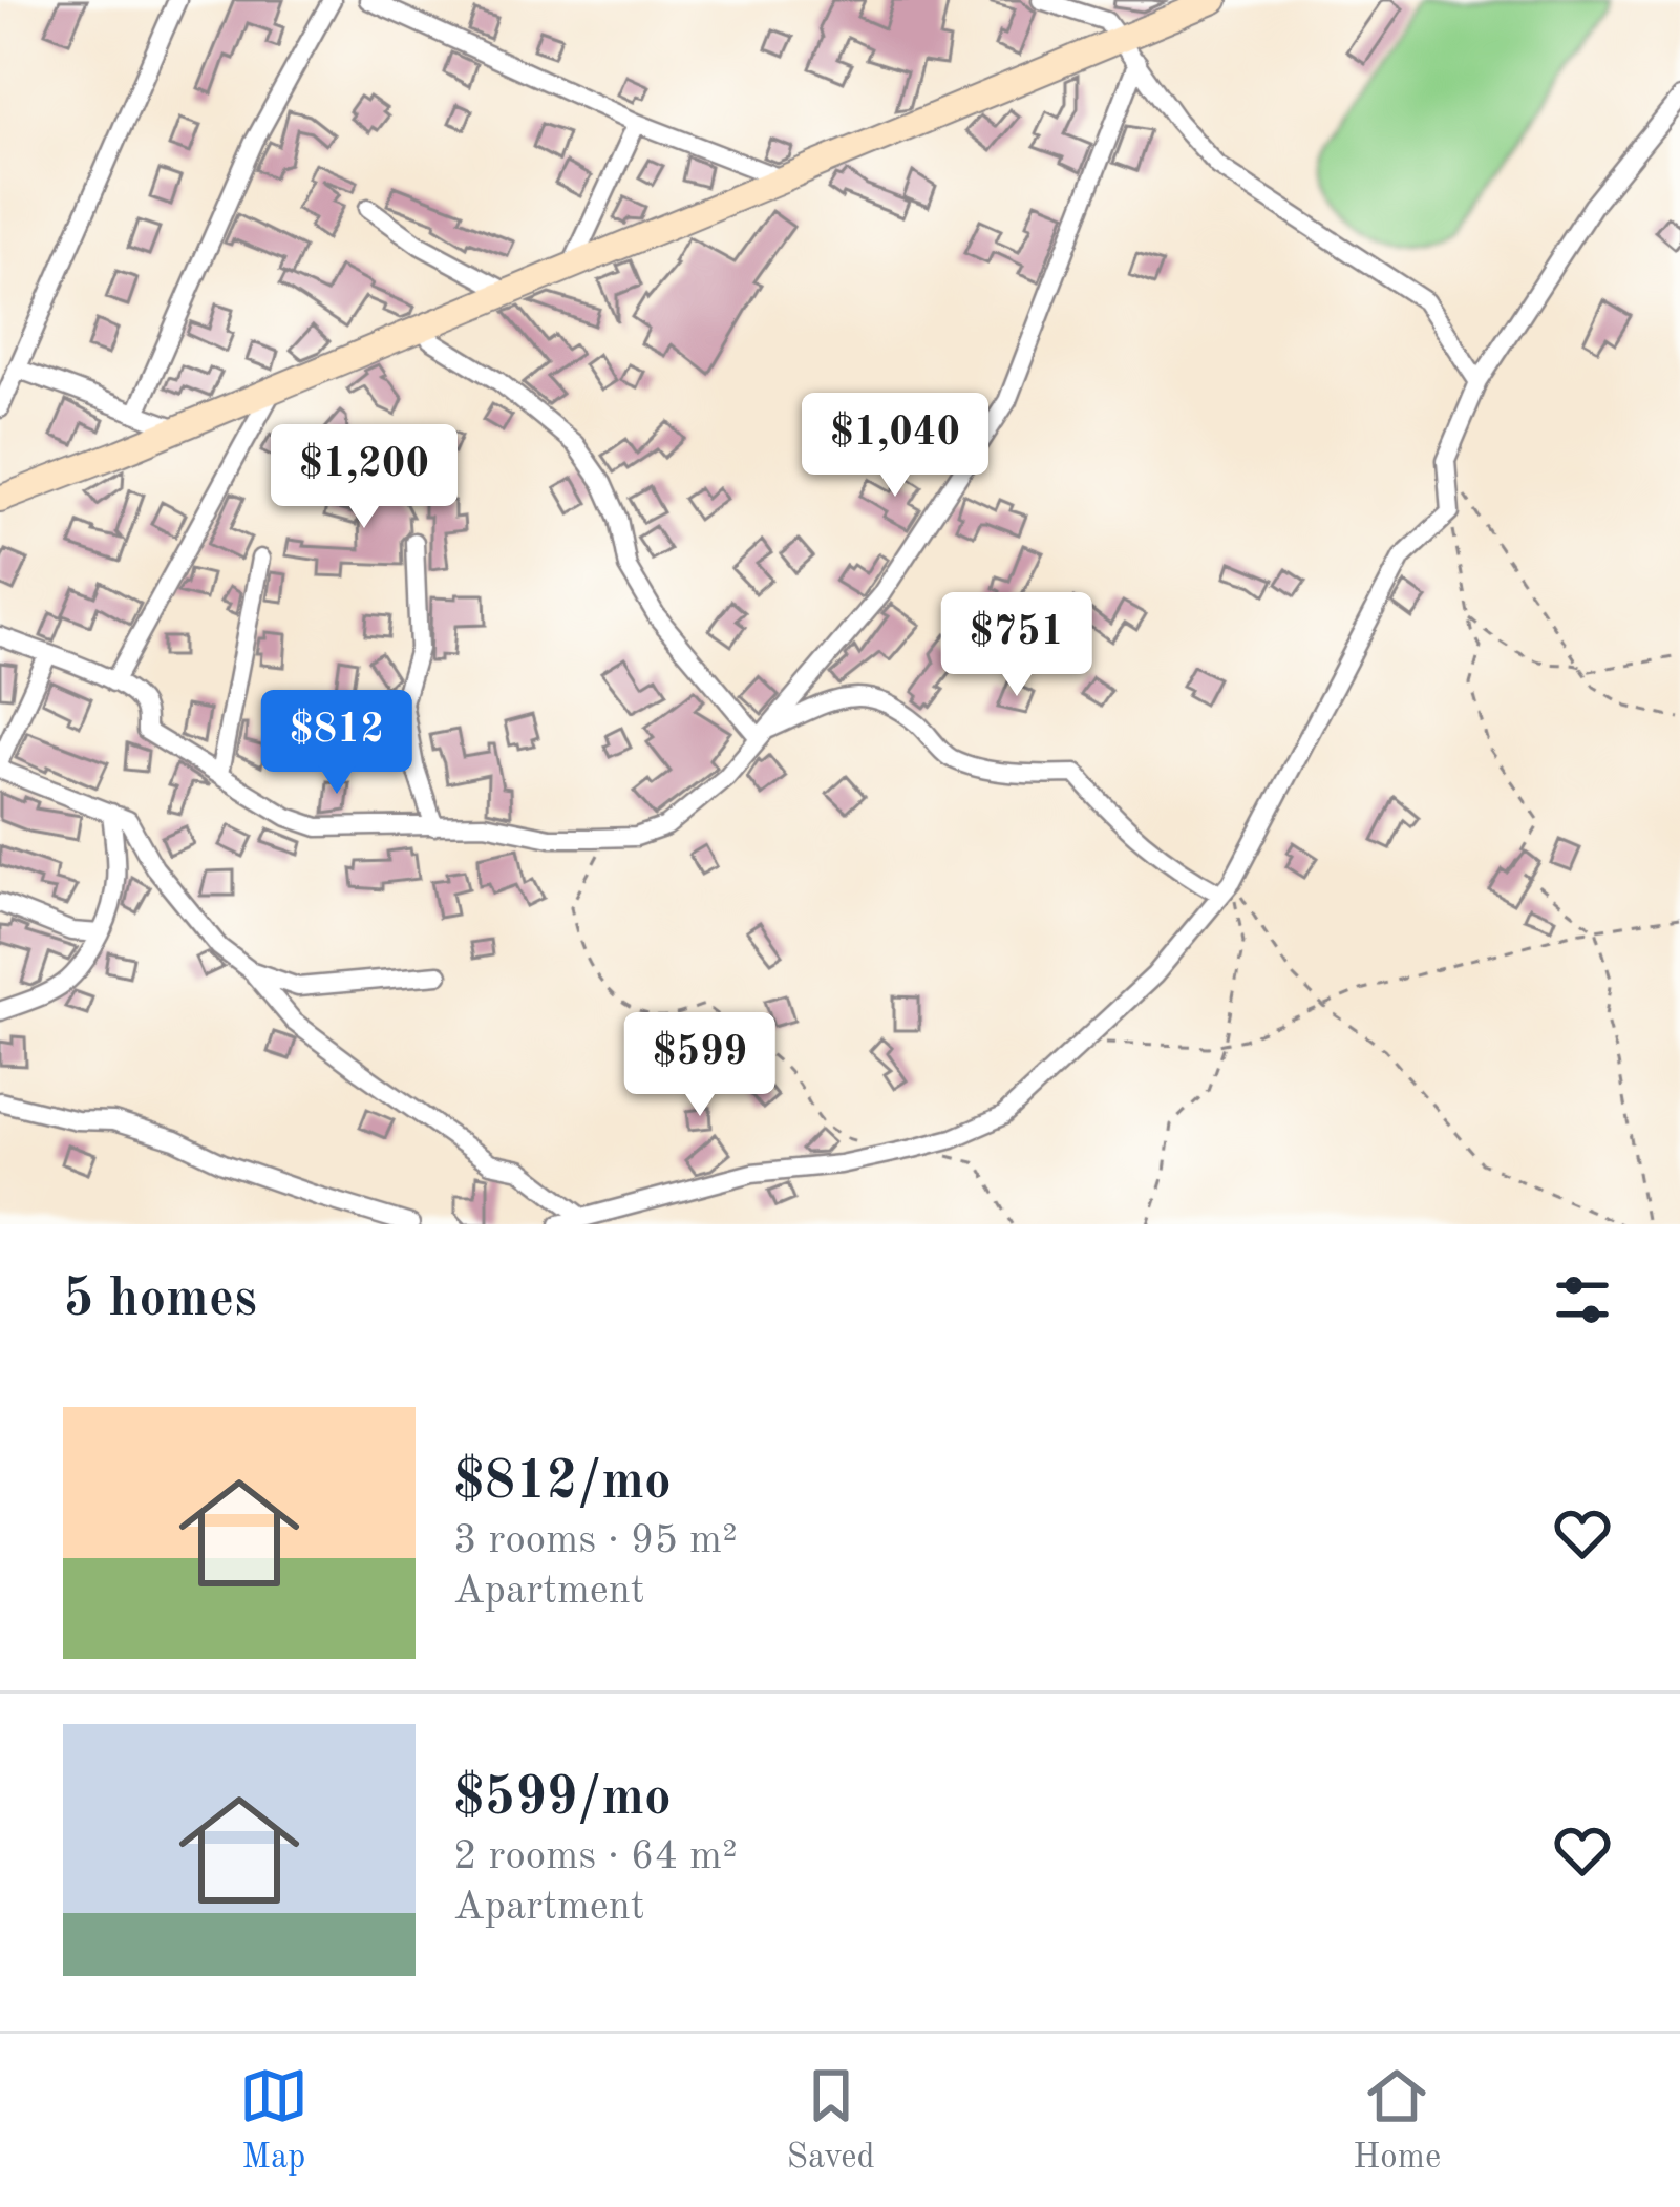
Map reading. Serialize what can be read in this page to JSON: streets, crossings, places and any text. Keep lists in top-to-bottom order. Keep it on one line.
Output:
{"page":{"price":["$1,040","$1,200","$751","$812","$599"],"heading":"5 homes","list":[{"name":"$812/mo","note":"3 rooms · 95 m² · Apartment"},{"name":"$599/mo","note":"2 rooms · 64 m² · Apartment"}],"tabs":["Map","Saved","Home"]}}
